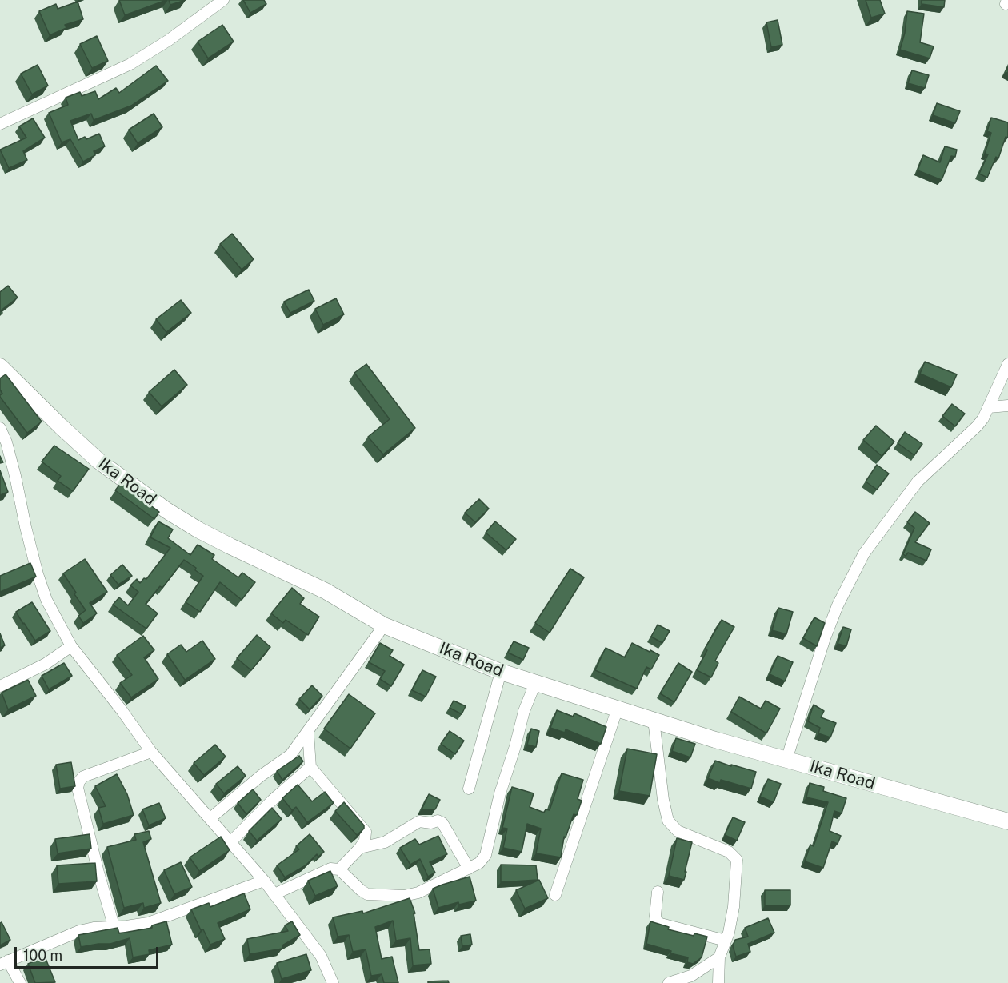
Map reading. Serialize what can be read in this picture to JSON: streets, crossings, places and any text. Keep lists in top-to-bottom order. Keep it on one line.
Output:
{"streets":{"street":["Ika Road"]},"scale_bar":"100 m"}
